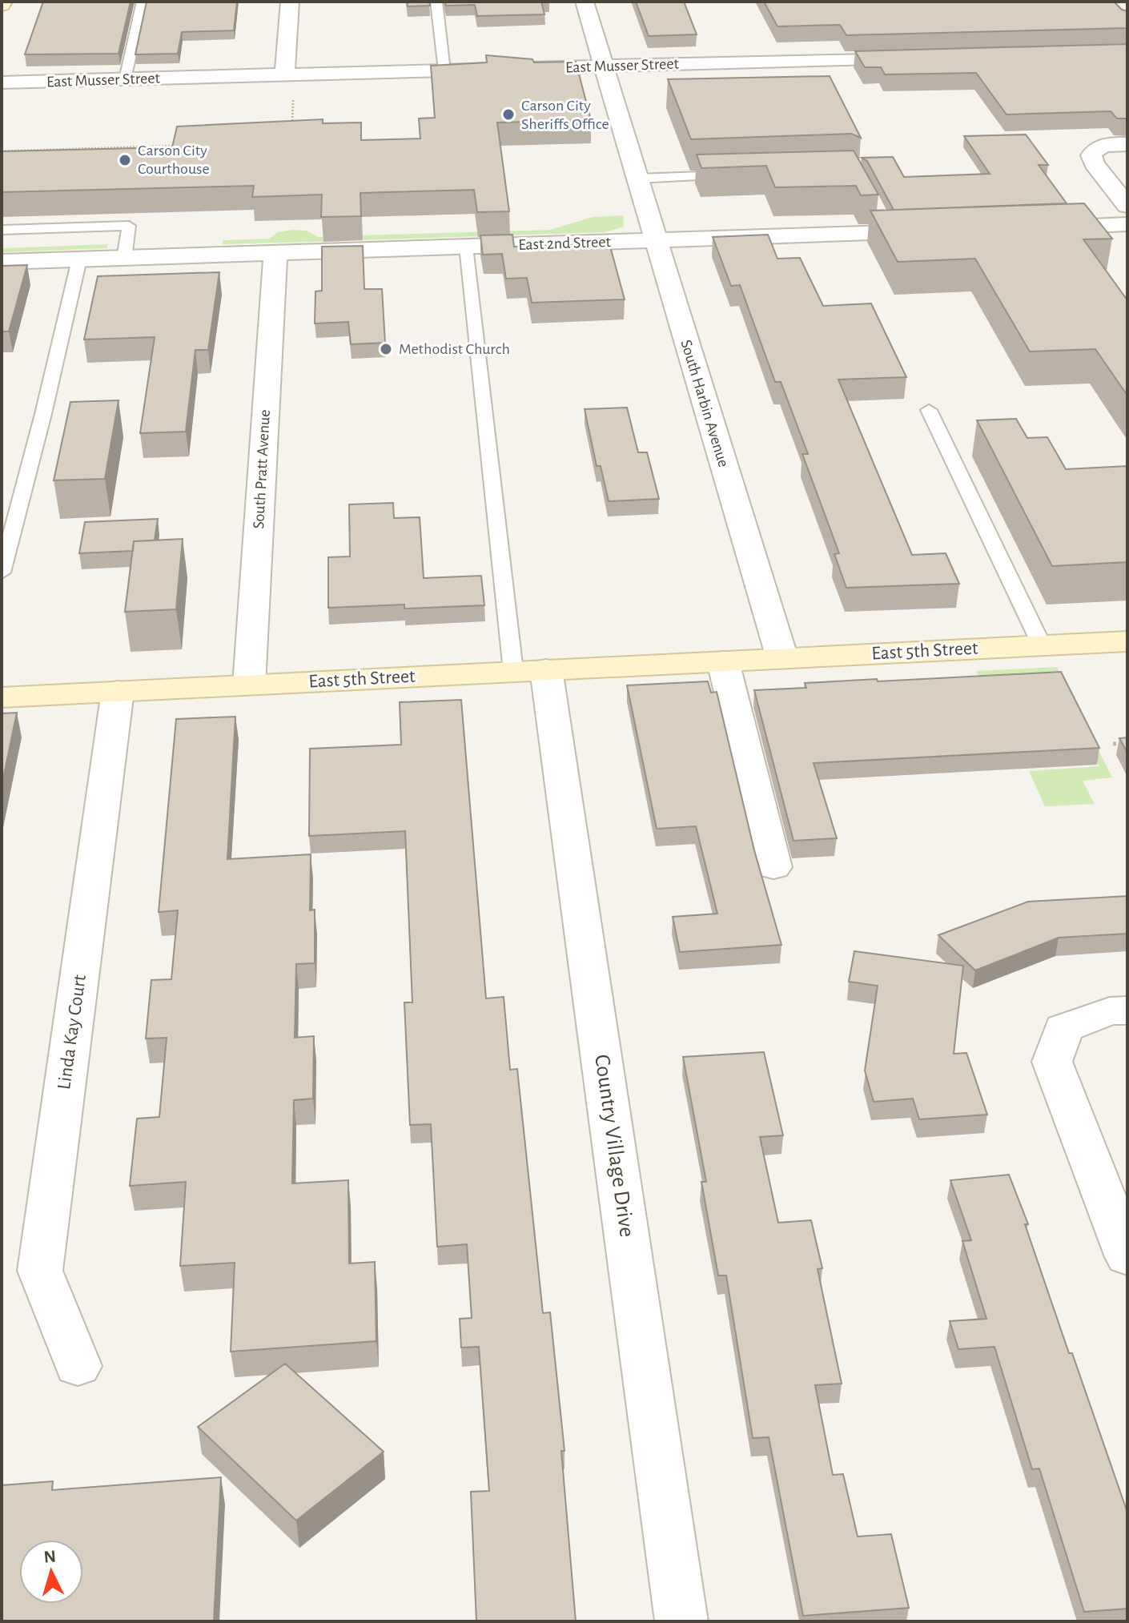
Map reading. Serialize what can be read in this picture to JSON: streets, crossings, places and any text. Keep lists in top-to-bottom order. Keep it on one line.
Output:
{"streets":{"main road":["East 5th Street"],"street":["East Musser Street","East 2nd Street","South Harbin Avenue","South Pratt Avenue","Linda Kay Court","Country Village Drive"]},"crossings":[["East Musser Street","South Harbin Avenue"],["East 2nd Street","South Harbin Avenue"],["East 2nd Street","South Pratt Avenue"],["South Harbin Avenue","East 5th Street"],["South Pratt Avenue","East 5th Street"],["East 5th Street","Linda Kay Court"],["East 5th Street","Country Village Drive"]],"places":["Carson City Sheriffs Office","Carson City Courthouse","Methodist Church"],"north":"top"}
